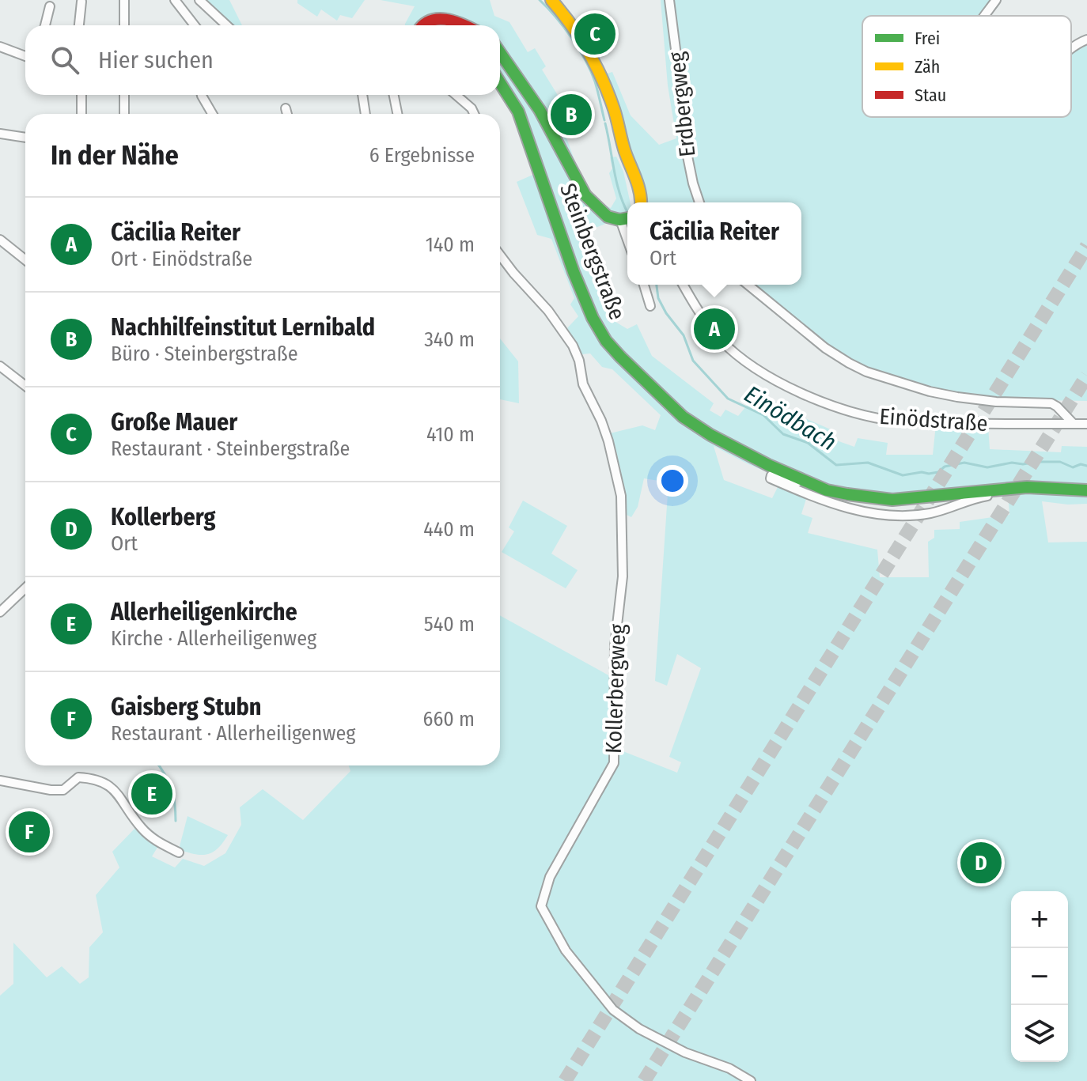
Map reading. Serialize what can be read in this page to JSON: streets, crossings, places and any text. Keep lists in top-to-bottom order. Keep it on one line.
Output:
{"streets":{"main road":["Steinbergstraße"],"street":["Erdbergweg","Einödstraße","Kollerbergweg"]},"water":["Einödbach"],"legend":["Frei","Zäh","Stau"],"page":{"pins":["C","B","A","E","F","D"],"search":"Hier suchen","heading":["In der Nähe","6 Ergebnisse"],"list":[{"mark":"A","name":"Cäcilia Reiter","note":"Ort · Einödstraße","value":"140 m"},{"mark":"B","name":"Nachhilfeinstitut Lernibald","note":"Büro · Steinbergstraße","value":"340 m"},{"mark":"C","name":"Große Mauer","note":"Restaurant · Steinbergstraße","value":"410 m"},{"mark":"D","name":"Kollerberg","note":"Ort","value":"440 m"},{"mark":"E","name":"Allerheiligenkirche","note":"Kirche · Allerheiligenweg","value":"540 m"},{"mark":"F","name":"Gaisberg Stubn","note":"Restaurant · Allerheiligenweg","value":"660 m"}],"popup":["Cäcilia Reiter","Ort"],"map_buttons":["+","−"]}}
